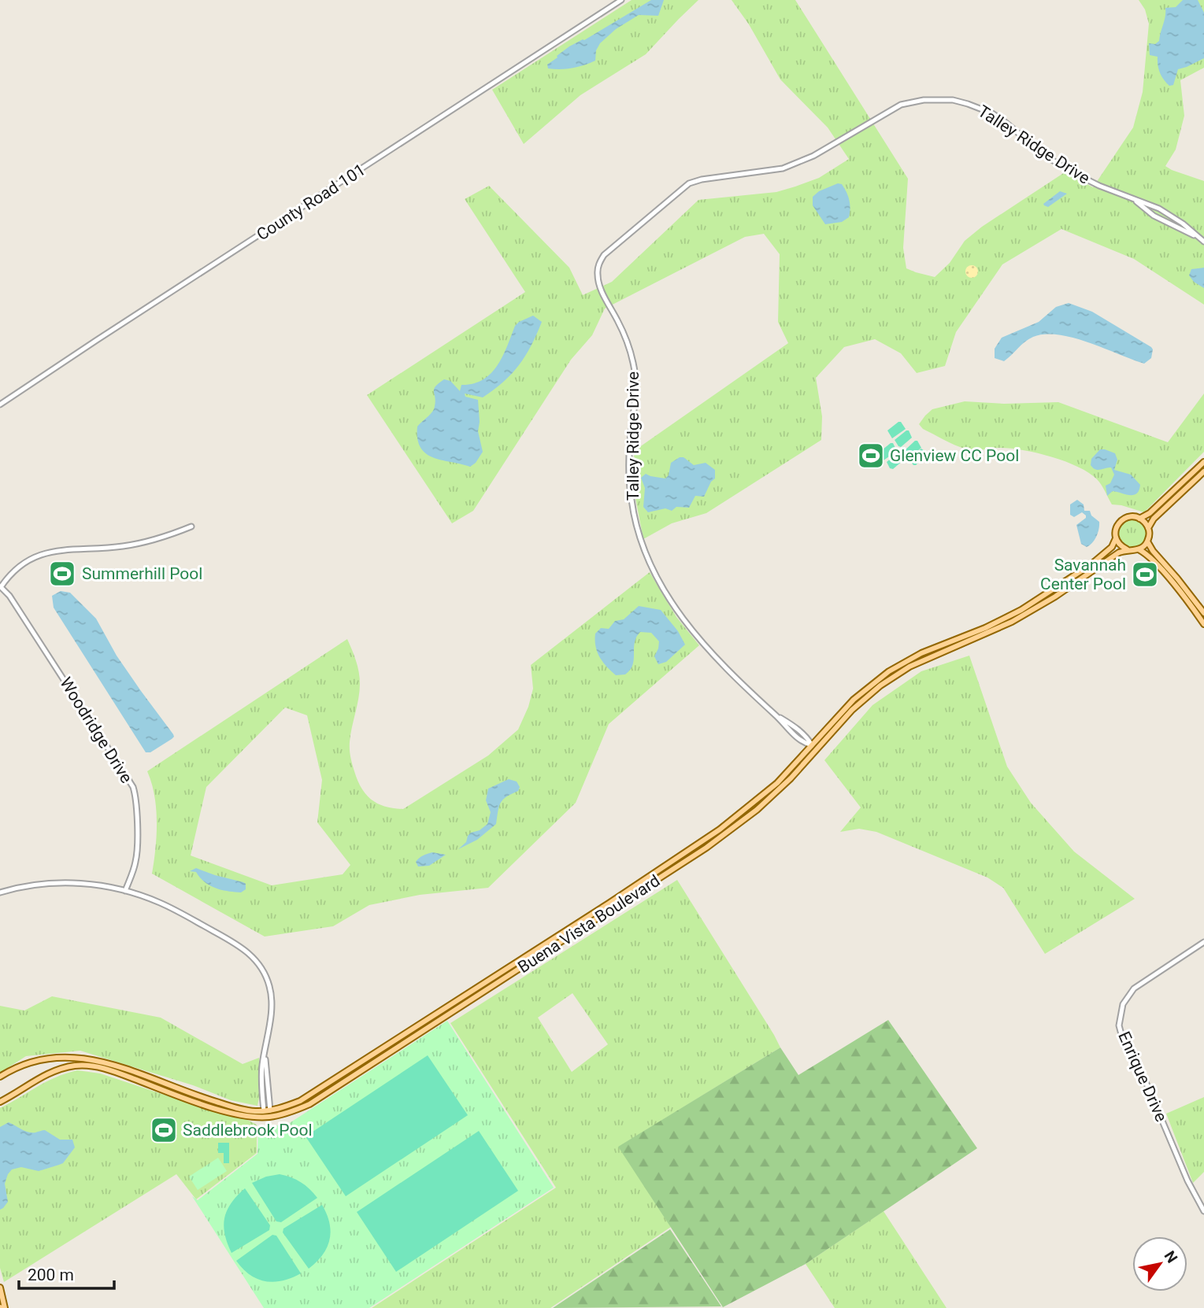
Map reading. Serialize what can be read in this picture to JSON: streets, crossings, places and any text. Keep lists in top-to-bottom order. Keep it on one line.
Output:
{"streets":{"main road":["Buena Vista Boulevard"],"street":["Talley Ridge Drive","County Road 101","Woodridge Drive","Enrique Drive"]},"crossings":[["Talley Ridge Drive","Buena Vista Boulevard"]],"places":{"sports":["Glenview CC Pool","Summerhill Pool","Savannah Center Pool","Saddlebrook Pool"]},"scale_bar":"200 m","north":"top right"}
